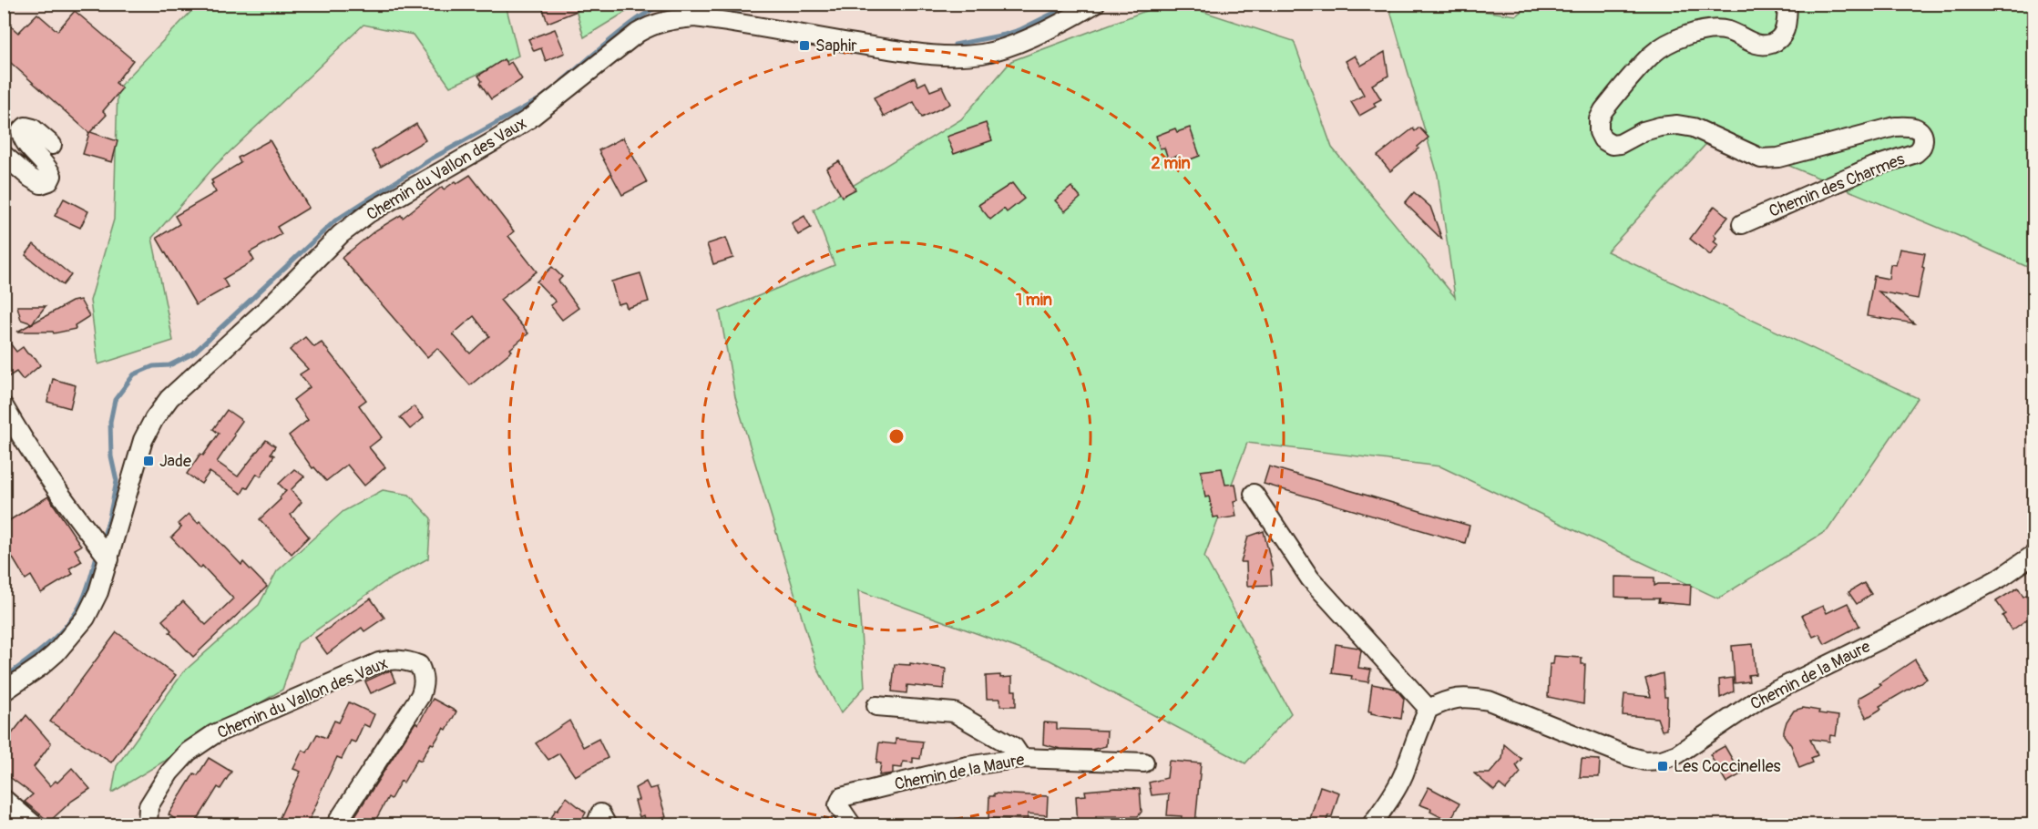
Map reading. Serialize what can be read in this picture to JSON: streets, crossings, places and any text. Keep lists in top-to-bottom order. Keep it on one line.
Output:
{"streets":{"street":["Chemin du Vallon des Vaux","Chemin des Charmes","Chemin de la Maure"]},"places":{"transit":["Saphir","Jade","Les Coccinelles"]},"rings":["2 min","1 min"]}
